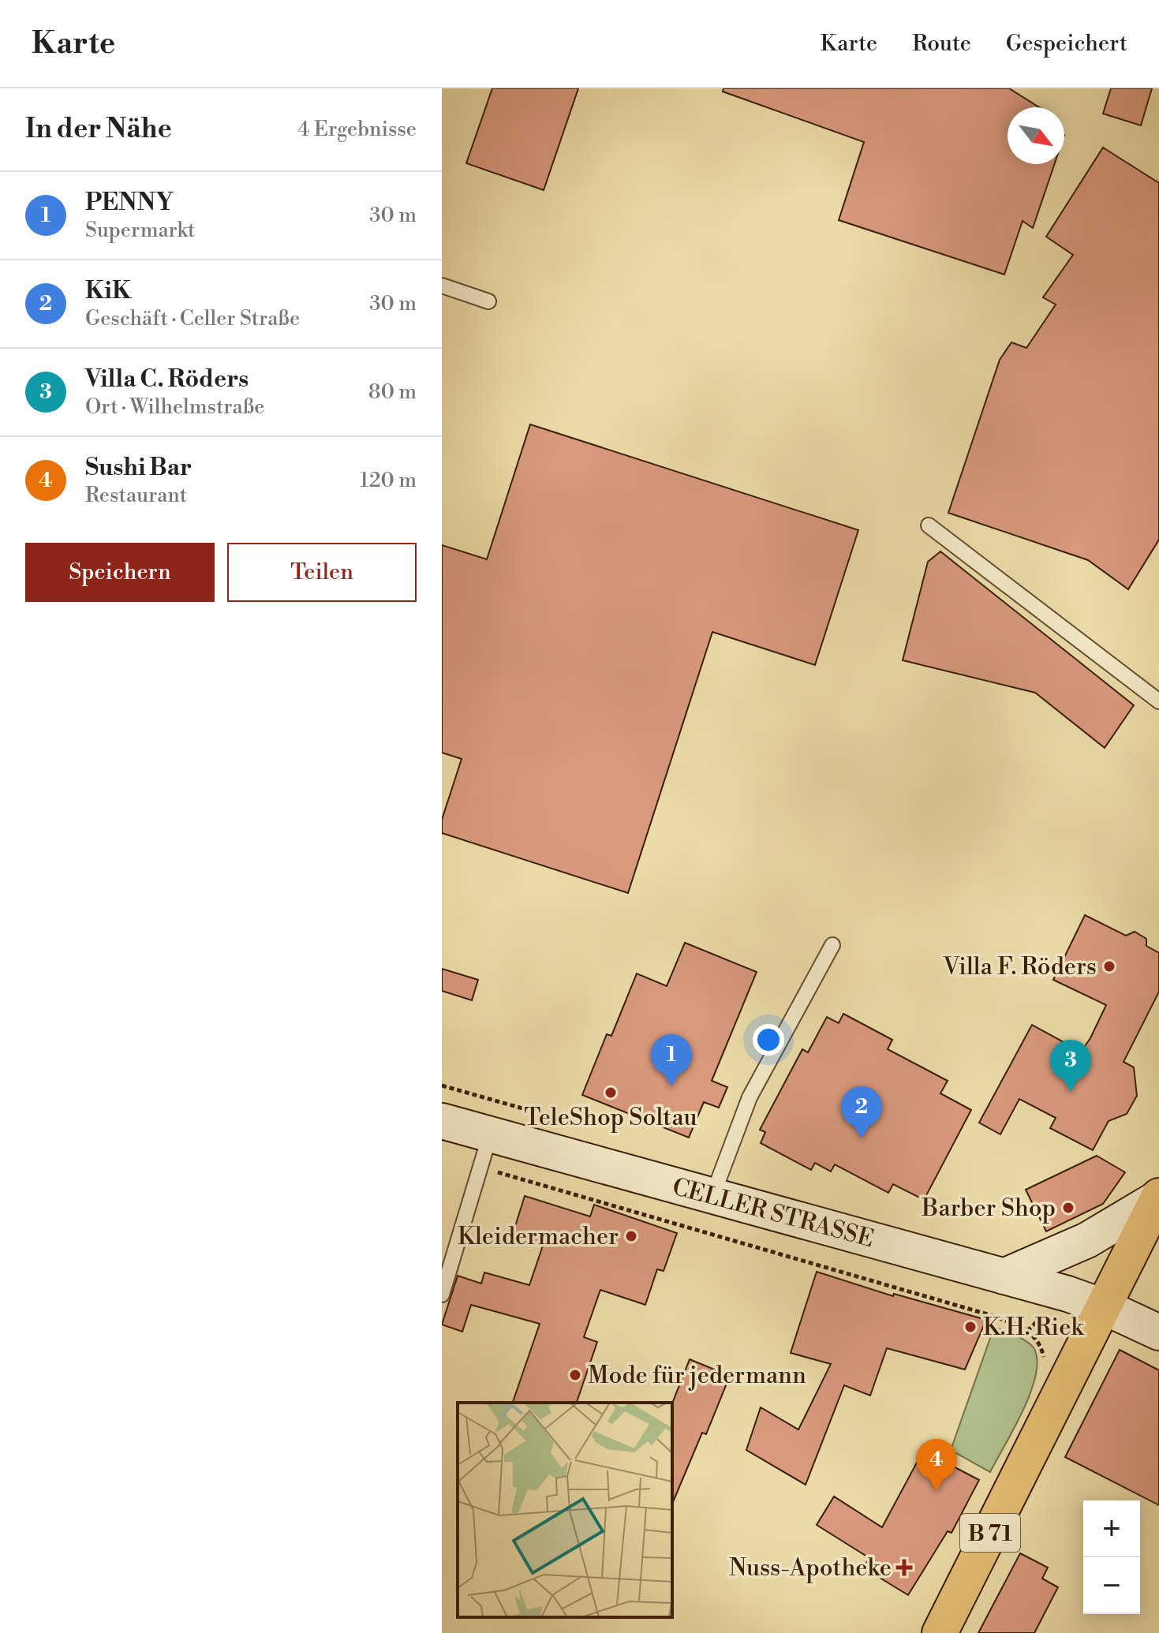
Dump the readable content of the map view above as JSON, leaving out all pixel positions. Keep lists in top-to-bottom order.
{
  "streets": {
    "main road": ["CELLER STRASSE", "B 71"]
  },
  "crossings": [
    ["CELLER STRASSE", "B 71"]
  ],
  "places": {
    "other": [
      "Villa F. Röders",
      "TeleShop Soltau",
      "Barber Shop",
      "Kleidermacher",
      "K.H. Riek",
      "Mode für jedermann"
    ],
    "health": ["Nuss-Apotheke"]
  },
  "north": "bottom right",
  "page": {
    "header": "Karte",
    "nav": ["Karte", "Route", "Gespeichert"],
    "heading": ["In der Nähe", "4 Ergebnisse"],
    "list": [
      {
        "mark": "1",
        "name": "PENNY",
        "note": "Supermarkt",
        "value": "30 m"
      },
      {
        "mark": "2",
        "name": "KiK",
        "note": "Geschäft · Celler Straße",
        "value": "30 m"
      },
      {
        "mark": "3",
        "name": "Villa C. Röders",
        "note": "Ort · Wilhelmstraße",
        "value": "80 m"
      },
      {
        "mark": "4",
        "name": "Sushi Bar",
        "note": "Restaurant",
        "value": "120 m"
      }
    ],
    "buttons": ["Speichern", "Teilen"],
    "pins": [
      "1",
      "3",
      "2",
      "4"
    ],
    "map_buttons": ["+", "−"]
  }
}
